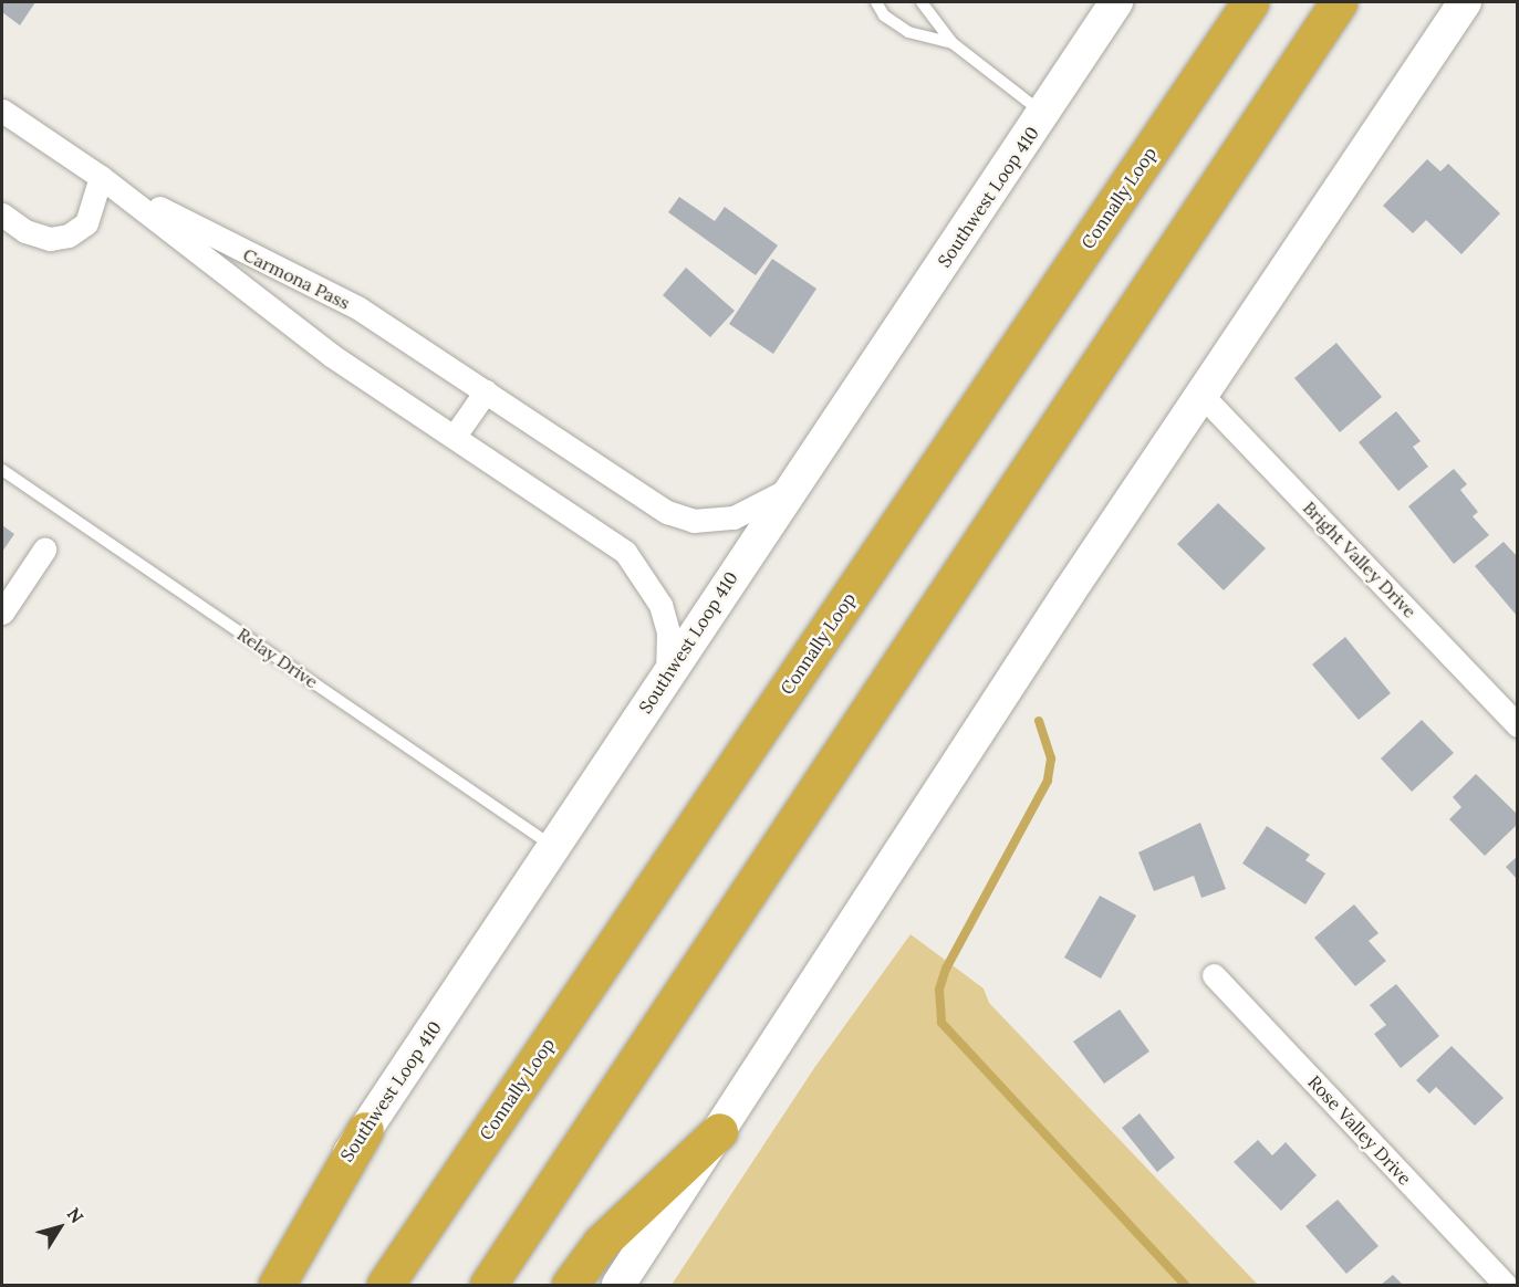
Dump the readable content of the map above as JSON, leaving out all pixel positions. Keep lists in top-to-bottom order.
{
  "streets": {
    "highway": ["Connally Loop"],
    "main road": ["Southwest Loop 410"],
    "street": ["Carmona Pass", "Bright Valley Drive", "Rose Valley Drive"],
    "lane": ["Relay Drive"]
  },
  "crossings": [
    ["Southwest Loop 410", "Carmona Pass"],
    ["Southwest Loop 410", "Relay Drive"]
  ],
  "north": "top right"
}
